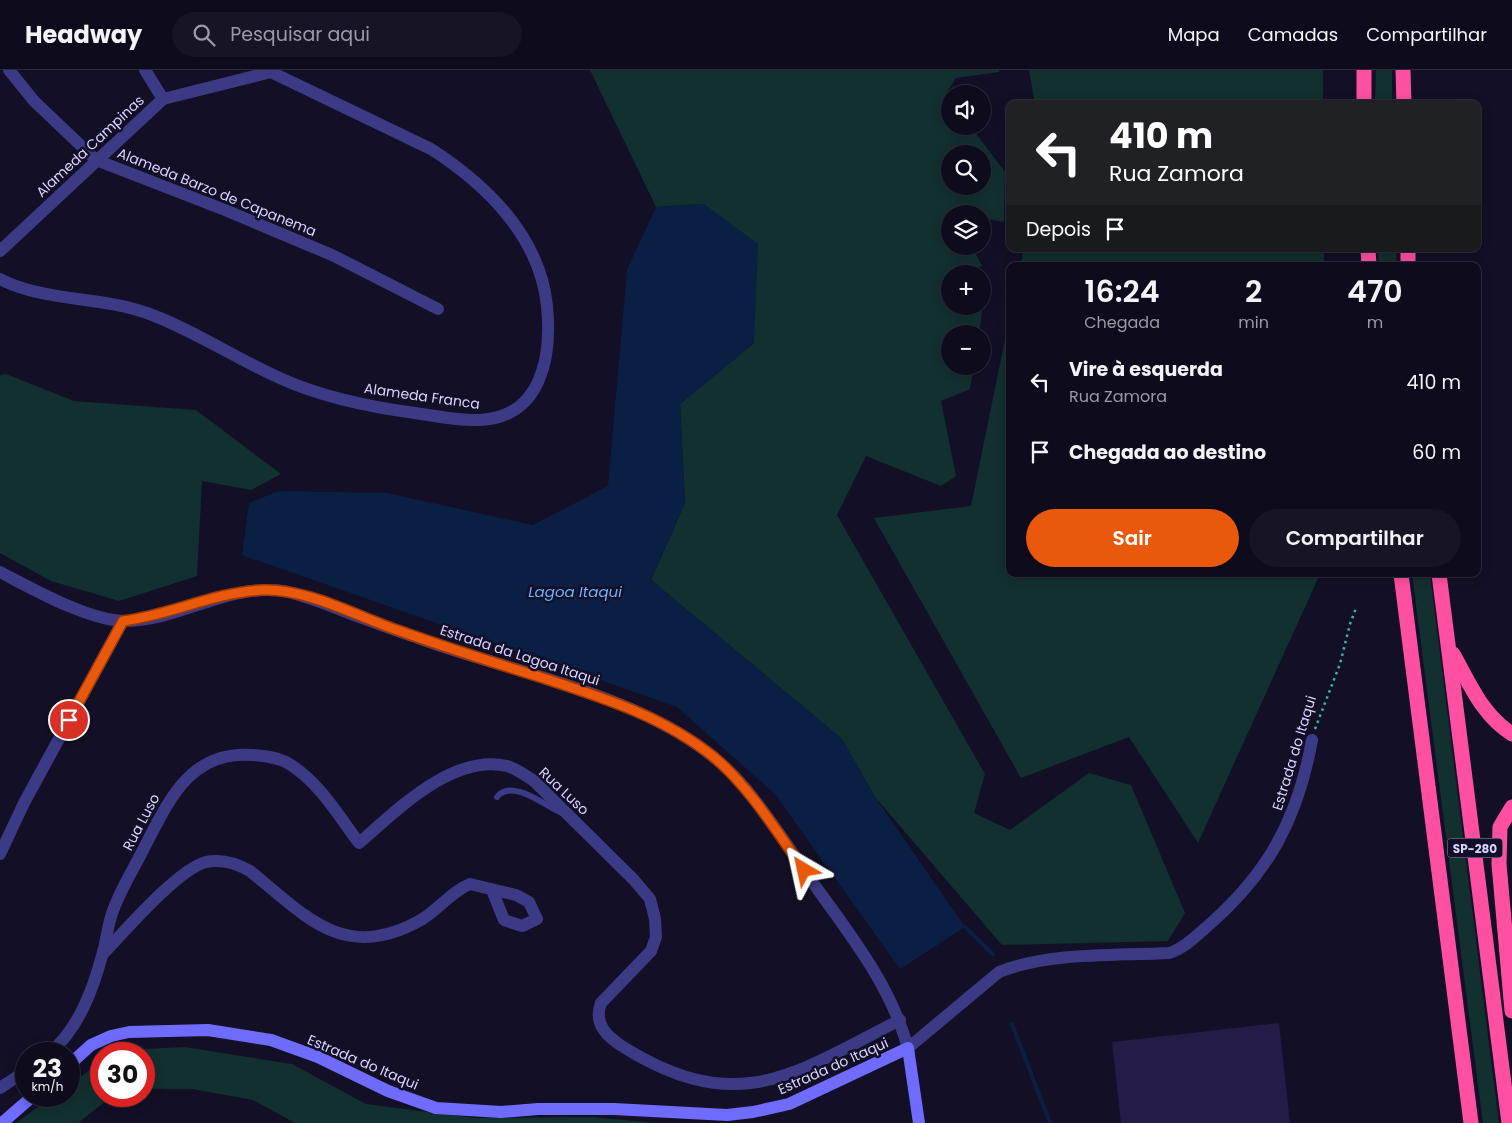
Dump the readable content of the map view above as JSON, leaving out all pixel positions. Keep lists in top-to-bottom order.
{
  "streets": {
    "highway": ["SP-280"],
    "street": [
      "Alameda Campinas",
      "Alameda Barzo de Capanema",
      "Alameda Franca",
      "Estrada da Lagoa Itaqui",
      "Estrada do Itaqui",
      "Rua Luso"
    ]
  },
  "crossings": [
    ["Alameda Campinas", "Alameda Barzo de Capanema"],
    ["Alameda Campinas", "Alameda Franca"],
    ["Estrada da Lagoa Itaqui", "Estrada do Itaqui"],
    ["Estrada da Lagoa Itaqui", "Rua Luso"]
  ],
  "water": ["Lagoa Itaqui"],
  "page": {
    "header": "Headway",
    "search": "Pesquisar aqui",
    "nav": ["Mapa", "Camadas", "Compartilhar"],
    "map_buttons": ["+", "−"],
    "turn": ["410 m", "Rua Zamora"],
    "then": "Depois",
    "eta": [
      "16:24",
      "Chegada",
      "2",
      "min",
      "470",
      "m"
    ],
    "list": [
      {
        "name": "Vire à esquerda",
        "note": "Rua Zamora",
        "value": "410 m"
      },
      {
        "name": "Chegada ao destino",
        "value": "60 m"
      }
    ],
    "buttons": ["Sair", "Compartilhar"],
    "speed": "23 km/h",
    "limit": "30"
  }
}
